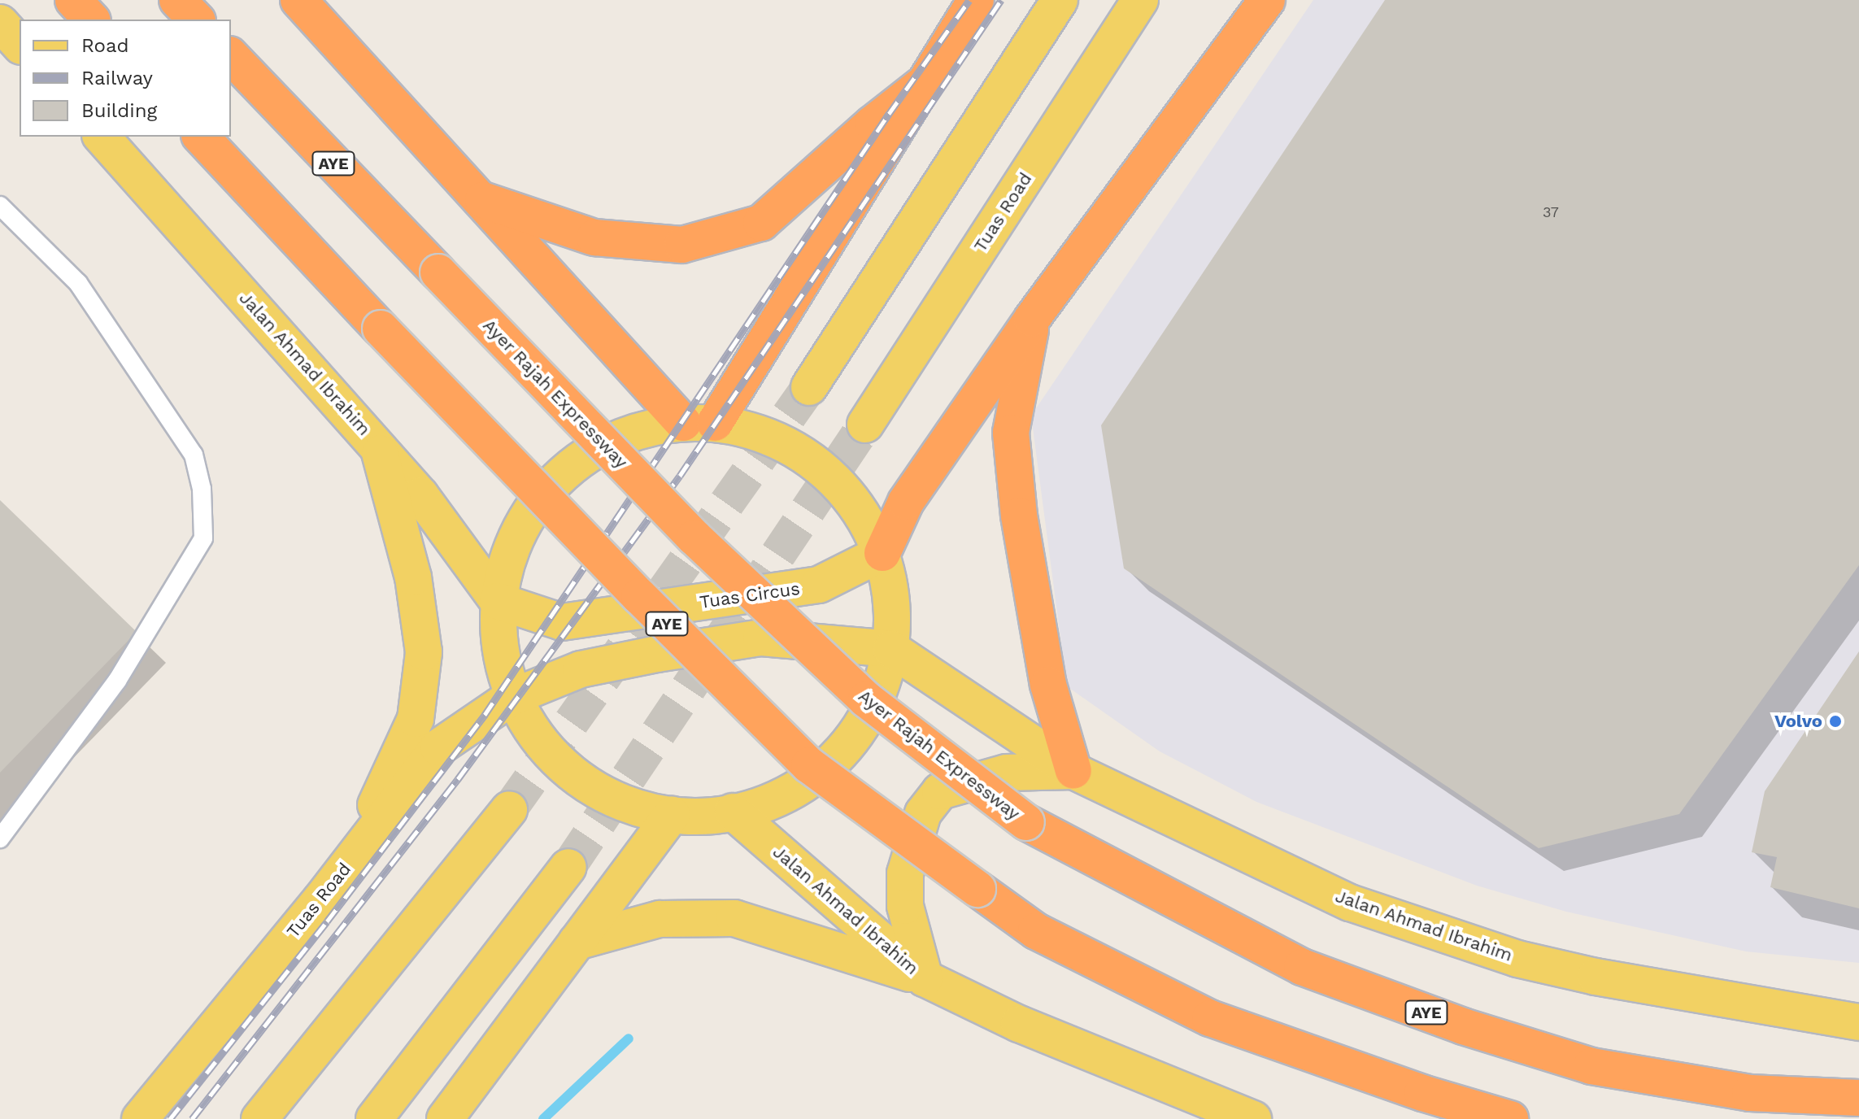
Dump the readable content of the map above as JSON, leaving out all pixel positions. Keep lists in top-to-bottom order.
{
  "streets": {
    "highway": ["AYE", "Ayer Rajah Expressway"],
    "main road": ["Tuas Road", "Jalan Ahmad Ibrahim", "Tuas Circus"]
  },
  "crossings": [
    ["Jalan Ahmad Ibrahim", "Tuas Circus"]
  ],
  "places": ["Volvo"],
  "house_numbers": ["37"],
  "legend": ["Road", "Railway", "Building"]
}
